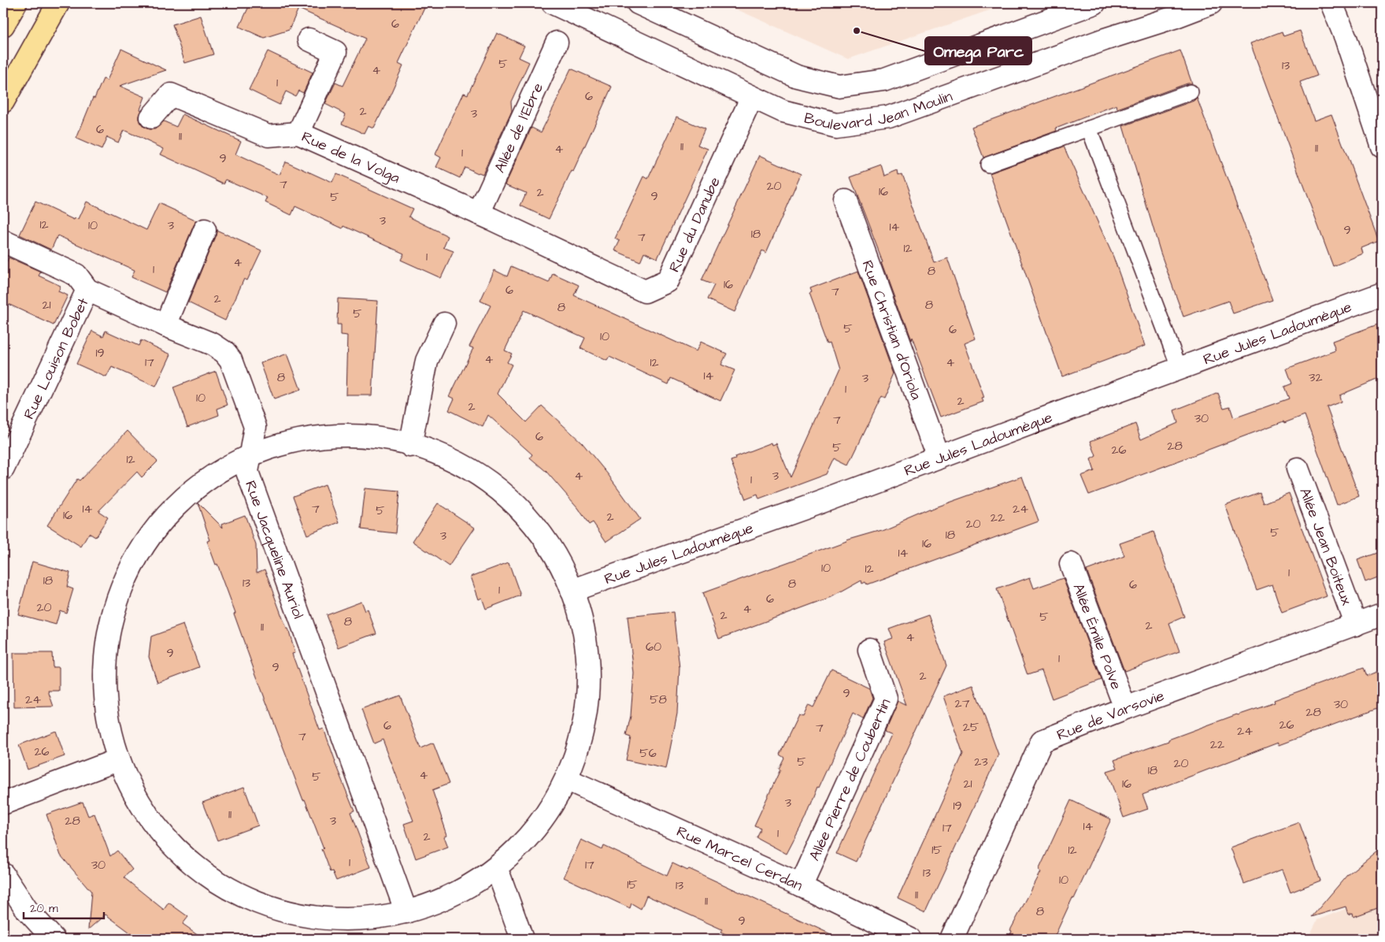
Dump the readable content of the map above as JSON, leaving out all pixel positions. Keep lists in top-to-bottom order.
{
  "streets": {
    "street": [
      "Boulevard Jean Moulin",
      "Allée de l'Ebre",
      "Rue de la Volga",
      "Rue du Danube",
      "Rue Christian d'Oriola",
      "Rue Jules Ladoumègue",
      "Rue Louison Bobet",
      "Allée Jean Boiteux",
      "Rue Jacqueline Auriol",
      "Allée Émile Polve",
      "Rue de Varsovie",
      "Allée Pierre de Coubertin",
      "Rue Marcel Cerdan"
    ]
  },
  "crossings": [
    ["Boulevard Jean Moulin", "Rue du Danube"],
    ["Allée de l'Ebre", "Rue de la Volga"],
    ["Allée de l'Ebre", "Rue du Danube"],
    ["Rue de la Volga", "Rue du Danube"],
    ["Rue Christian d'Oriola", "Rue Jules Ladoumègue"],
    ["Rue Louison Bobet", "Rue Jacqueline Auriol"],
    ["Allée Jean Boiteux", "Rue de Varsovie"],
    ["Allée Émile Polve", "Rue de Varsovie"],
    ["Allée Pierre de Coubertin", "Rue Marcel Cerdan"]
  ],
  "places": ["Omega Parc"],
  "house_numbers": [
    "6",
    "5",
    "13",
    "4",
    "1",
    "6",
    "2",
    "3",
    "6",
    "11",
    "11",
    "11",
    "4",
    "1",
    "9",
    "7",
    "20",
    "16",
    "2",
    "9",
    "5",
    "3",
    "12",
    "10",
    "3",
    "14",
    "9",
    "18",
    "7",
    "12",
    "1",
    "4",
    "1",
    "8",
    "16",
    "6",
    "7",
    "2",
    "21",
    "8",
    "8",
    "5",
    "5",
    "6",
    "10",
    "19",
    "4",
    "17",
    "12",
    "4",
    "14",
    "8",
    "32",
    "3",
    "1",
    "10",
    "2",
    "2",
    "30",
    "7",
    "6",
    "28",
    "5",
    "26",
    "12",
    "4",
    "3",
    "1",
    "14",
    "7",
    "24",
    "5",
    "16",
    "2",
    "22",
    "20",
    "5",
    "18",
    "3",
    "16",
    "14",
    "10",
    "12",
    "1",
    "18",
    "13",
    "8",
    "6",
    "1",
    "6",
    "20",
    "4",
    "2",
    "5",
    "8",
    "2",
    "11",
    "4",
    "60",
    "9",
    "1",
    "9",
    "2",
    "9",
    "24",
    "58",
    "27",
    "30",
    "28",
    "26",
    "6",
    "25",
    "7",
    "24",
    "7",
    "22",
    "26",
    "56",
    "5",
    "23",
    "20",
    "18",
    "4",
    "5",
    "21",
    "16",
    "3",
    "19",
    "11",
    "28",
    "3",
    "14",
    "17",
    "1",
    "2",
    "15",
    "12",
    "1",
    "30",
    "17",
    "13",
    "10",
    "15",
    "13",
    "11",
    "11",
    "8",
    "9"
  ],
  "scale_bar": "20 m"
}
